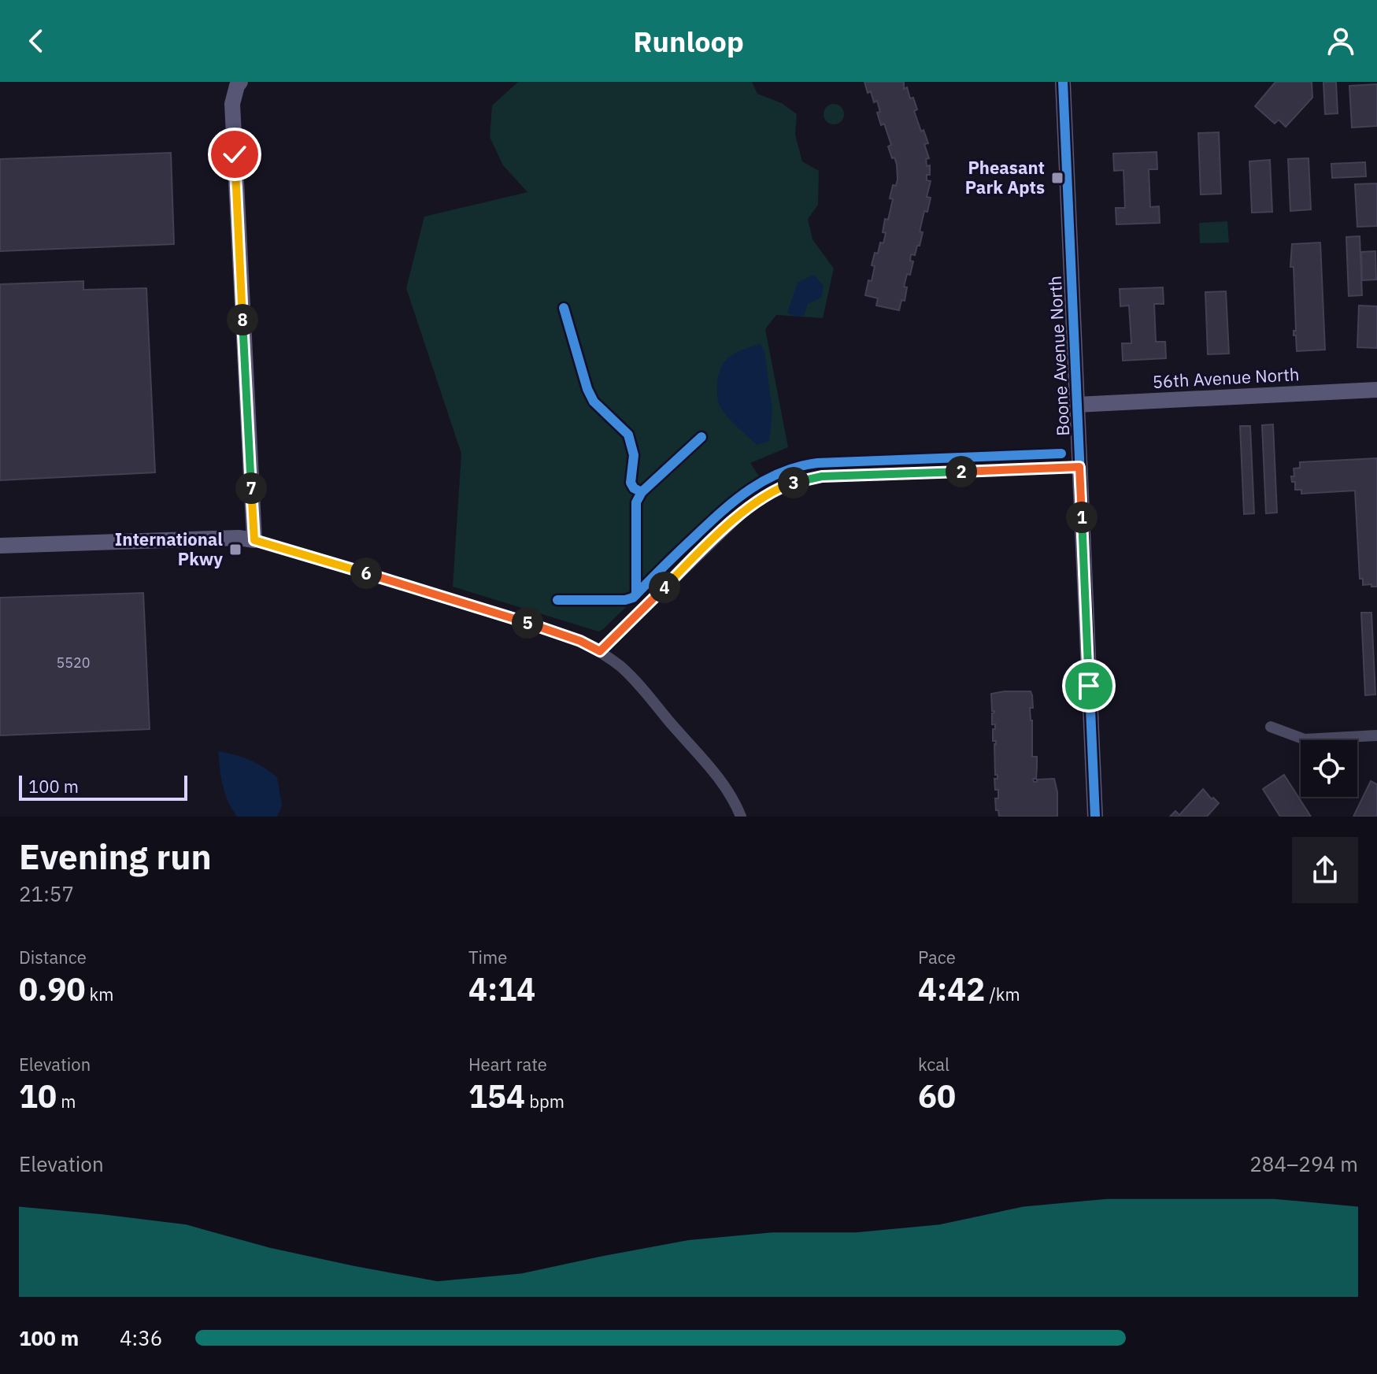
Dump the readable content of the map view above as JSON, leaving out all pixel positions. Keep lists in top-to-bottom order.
{
  "streets": {
    "street": ["Boone Avenue North", "56th Avenue North"]
  },
  "crossings": [
    ["Boone Avenue North", "56th Avenue North"]
  ],
  "places": {
    "transit": ["Pheasant Park Apts", "International Pkwy"]
  },
  "house_numbers": ["5520"],
  "scale_bar": "100 m",
  "page": {
    "header": "Runloop",
    "pins": [
      "8",
      "2",
      "3",
      "7",
      "1",
      "6",
      "4",
      "5"
    ],
    "scale": "100 m",
    "heading": ["Evening run", "21:57"],
    "stats": [
      ["Distance", "0.90 km"],
      ["Time", "4:14"],
      ["Pace", "4:42 /km"],
      ["Elevation", "10 m"],
      ["Heart rate", "154 bpm"],
      ["kcal", "60"]
    ],
    "chart": ["Elevation", "284–294 m"],
    "list": [
      {
        "name": "100 m",
        "note": "4:36"
      }
    ]
  }
}
